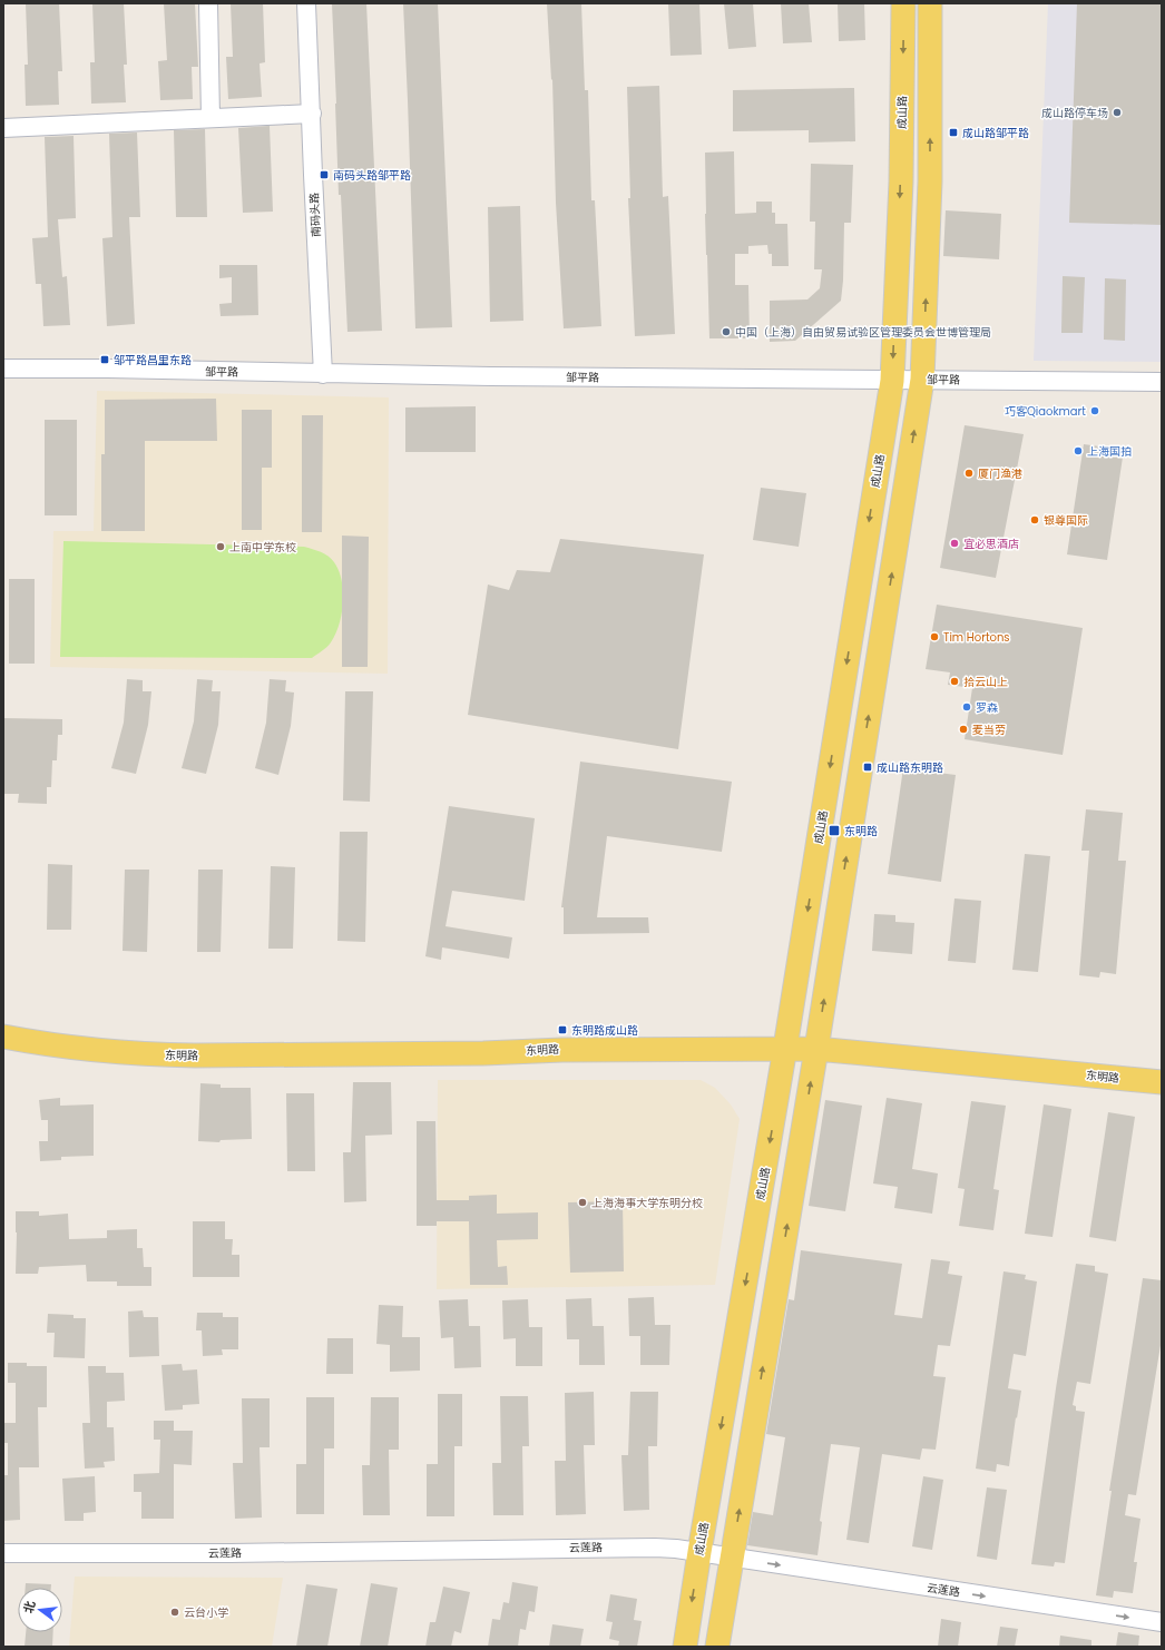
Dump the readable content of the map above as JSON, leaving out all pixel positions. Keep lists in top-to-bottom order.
{
  "streets": {
    "main road": ["成山路", "东明路"],
    "street": ["南码头路", "邹平路", "云莲路"]
  },
  "crossings": [
    ["成山路", "邹平路"],
    ["成山路", "东明路"],
    ["成山路", "云莲路"],
    ["南码头路", "邹平路"]
  ],
  "one_way": ["云莲路"],
  "places": {
    "other": [
      "成山路停车场",
      "中国（上海）自由贸易试验区管理委员会世博管理局",
      "巧客Qiaokmart",
      "上海国拍",
      "厦门渔港",
      "银尊国际",
      "宜必思酒店",
      "上南中学东校",
      "Tim Hortons",
      "拾云山上",
      "罗森",
      "麦当劳",
      "上海海事大学东明分校",
      "云台小学"
    ],
    "transit": [
      "成山路邹平路",
      "南码头路邹平路",
      "邹平路昌里东路",
      "成山路东明路",
      "东明路",
      "东明路成山路"
    ]
  },
  "north": "left"
}
